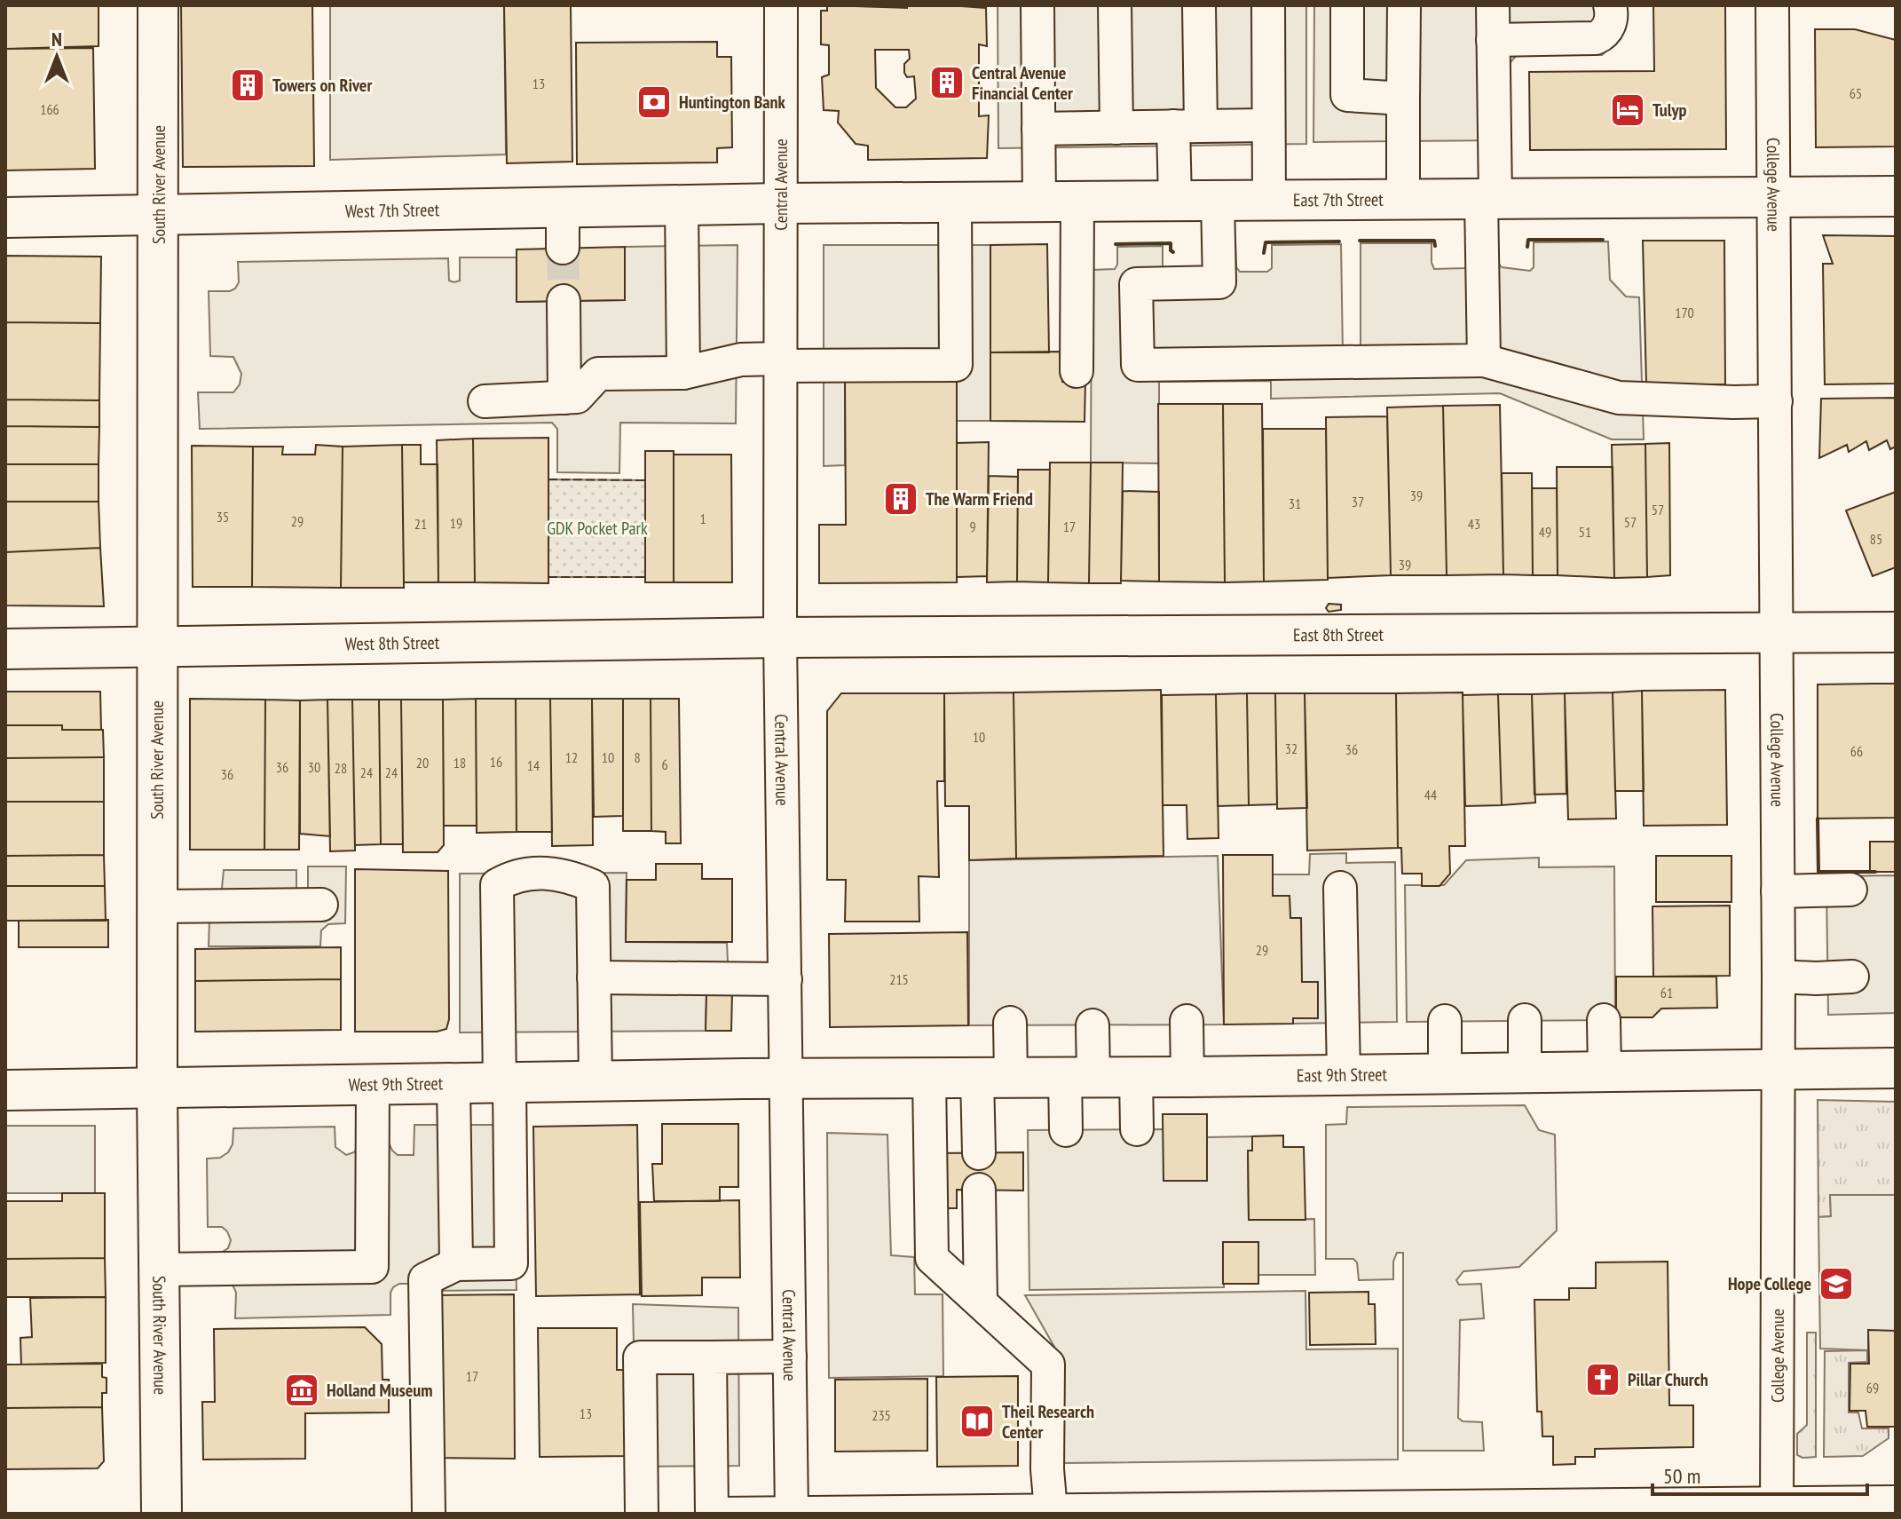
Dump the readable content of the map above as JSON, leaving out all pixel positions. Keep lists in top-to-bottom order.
{
  "streets": {
    "main road": [
      "South River Avenue",
      "East 7th Street",
      "West 7th Street",
      "East 8th Street",
      "West 8th Street",
      "East 9th Street",
      "West 9th Street"
    ],
    "street": ["Central Avenue", "College Avenue"]
  },
  "crossings": [
    ["South River Avenue", "West 7th Street"],
    ["South River Avenue", "West 8th Street"],
    ["South River Avenue", "West 9th Street"],
    ["Central Avenue", "East 7th Street"],
    ["Central Avenue", "West 7th Street"],
    ["Central Avenue", "East 8th Street"],
    ["Central Avenue", "West 8th Street"],
    ["Central Avenue", "East 9th Street"],
    ["Central Avenue", "West 9th Street"],
    ["College Avenue", "East 7th Street"],
    ["College Avenue", "East 8th Street"],
    ["College Avenue", "East 9th Street"],
    ["East 7th Street", "West 7th Street"],
    ["East 8th Street", "West 8th Street"],
    ["East 9th Street", "West 9th Street"]
  ],
  "parks": ["GDK Pocket Park"],
  "places": {
    "building": ["Central Avenue Financial Center", "Towers on River", "The Warm Friend"],
    "bank": ["Huntington Bank"],
    "hotel": ["Tulyp"],
    "school or university": ["Hope College"],
    "church": ["Pillar Church"],
    "museum": ["Holland Museum"],
    "library": ["Theil Research Center"]
  },
  "house_numbers": [
    "13",
    "65",
    "166",
    "170",
    "39",
    "37",
    "31",
    "57",
    "35",
    "1",
    "29",
    "57",
    "19",
    "21",
    "43",
    "9",
    "17",
    "49",
    "51",
    "85",
    "39",
    "10",
    "32",
    "36",
    "66",
    "12",
    "10",
    "8",
    "16",
    "20",
    "18",
    "6",
    "14",
    "36",
    "30",
    "28",
    "24",
    "24",
    "36",
    "44",
    "29",
    "215",
    "61",
    "17",
    "69",
    "13",
    "235"
  ],
  "scale_bar": "50 m",
  "north": "top"
}
